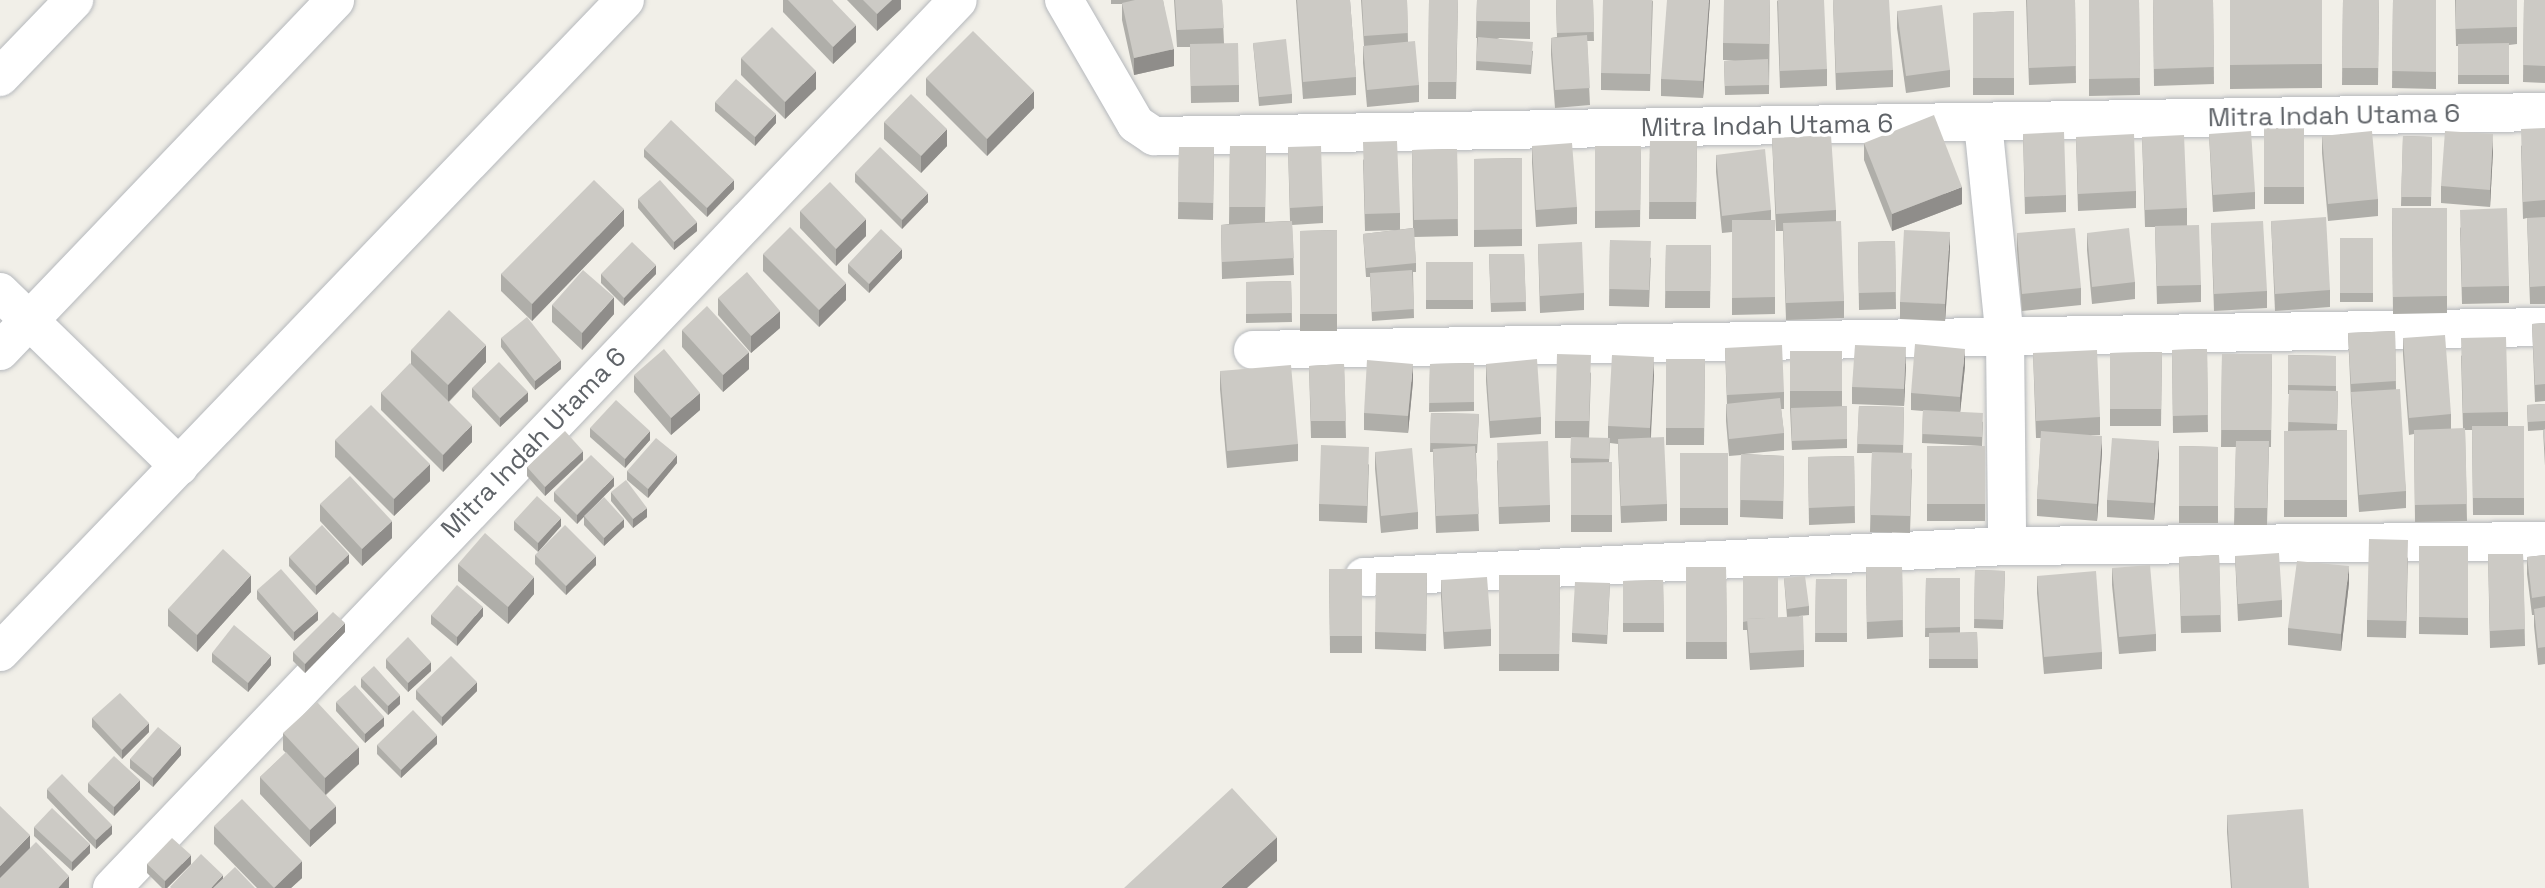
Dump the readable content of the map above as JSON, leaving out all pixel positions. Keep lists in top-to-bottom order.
{
  "streets": {
    "street": ["Mitra Indah Utama 6"]
  }
}
